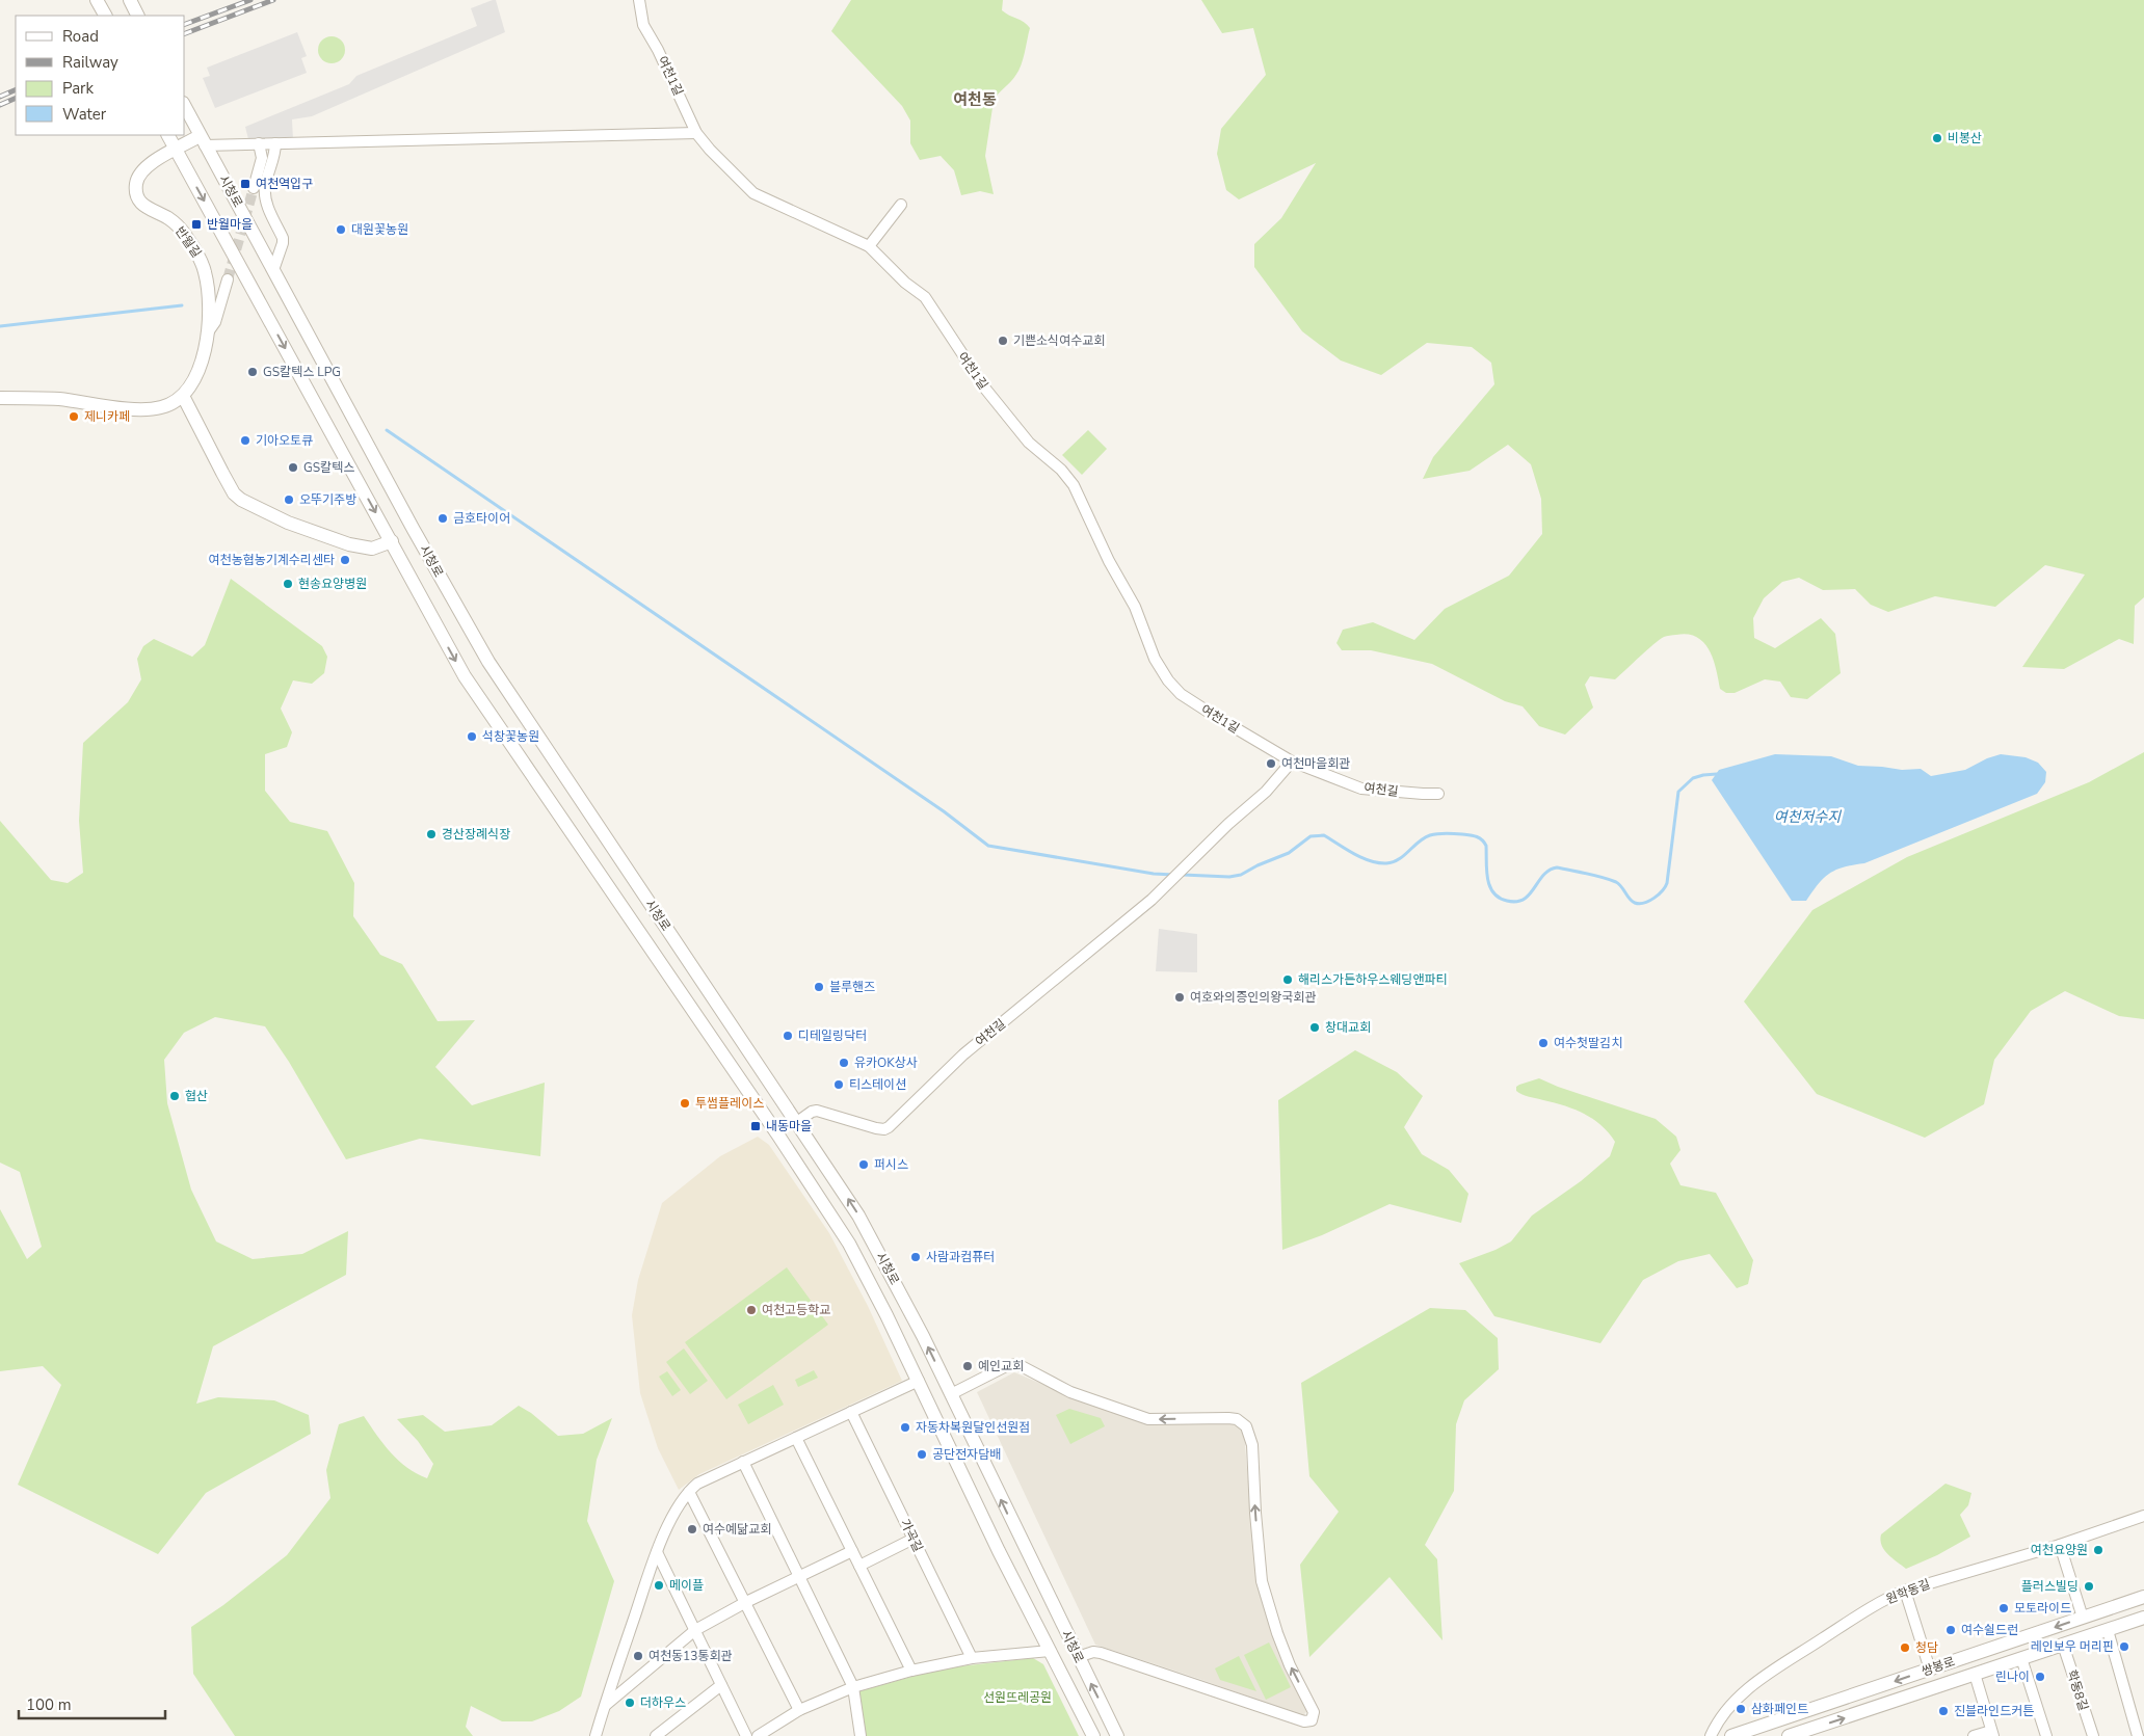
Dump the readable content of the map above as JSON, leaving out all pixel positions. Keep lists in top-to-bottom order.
{
  "streets": {
    "street": [
      "여천1길",
      "시청로",
      "반월길",
      "여천길",
      "가곡길",
      "원학동길",
      "쌍봉로",
      "학동8길"
    ]
  },
  "crossings": [
    ["여천1길", "여천길"],
    ["시청로", "반월길"],
    ["시청로", "여천길"],
    ["쌍봉로", "학동8길"]
  ],
  "districts": ["여천동"],
  "water": ["여천저수지"],
  "parks": ["선원뜨레공원"],
  "places": {
    "other": [
      "비봉산",
      "대원꽃농원",
      "기쁜소식여수교회",
      "GS칼텍스 LPG",
      "제니카페",
      "기아오토큐",
      "GS칼텍스",
      "오뚜기주방",
      "금호타이어",
      "여천농협농기계수리센타",
      "현송요양병원",
      "석창꽃농원",
      "여천마을회관",
      "경산장례식장",
      "해리스가든하우스웨딩앤파티",
      "블루핸즈",
      "여호와의증인의왕국회관",
      "창대교회",
      "디테일링닥터",
      "여수첫딸김치",
      "유카OK상사",
      "티스테이션",
      "협산",
      "투썸플레이스",
      "퍼시스",
      "사람과컴퓨터",
      "여천고등학교",
      "예인교회",
      "자동차복원달인선원점",
      "공단전자담배",
      "여수예닮교회",
      "여천요양원",
      "메이플",
      "플러스빌딩",
      "모토라이드",
      "여수쉴드런",
      "레인보우 머리핀",
      "청담",
      "여천동13통회관",
      "린나이",
      "더하우스",
      "삼화페인트",
      "진블라인드커튼"
    ],
    "transit": ["여천역입구", "반월마을", "내동마을"]
  },
  "legend": [
    "Road",
    "Railway",
    "Park",
    "Water"
  ],
  "scale_bar": "100 m"
}
